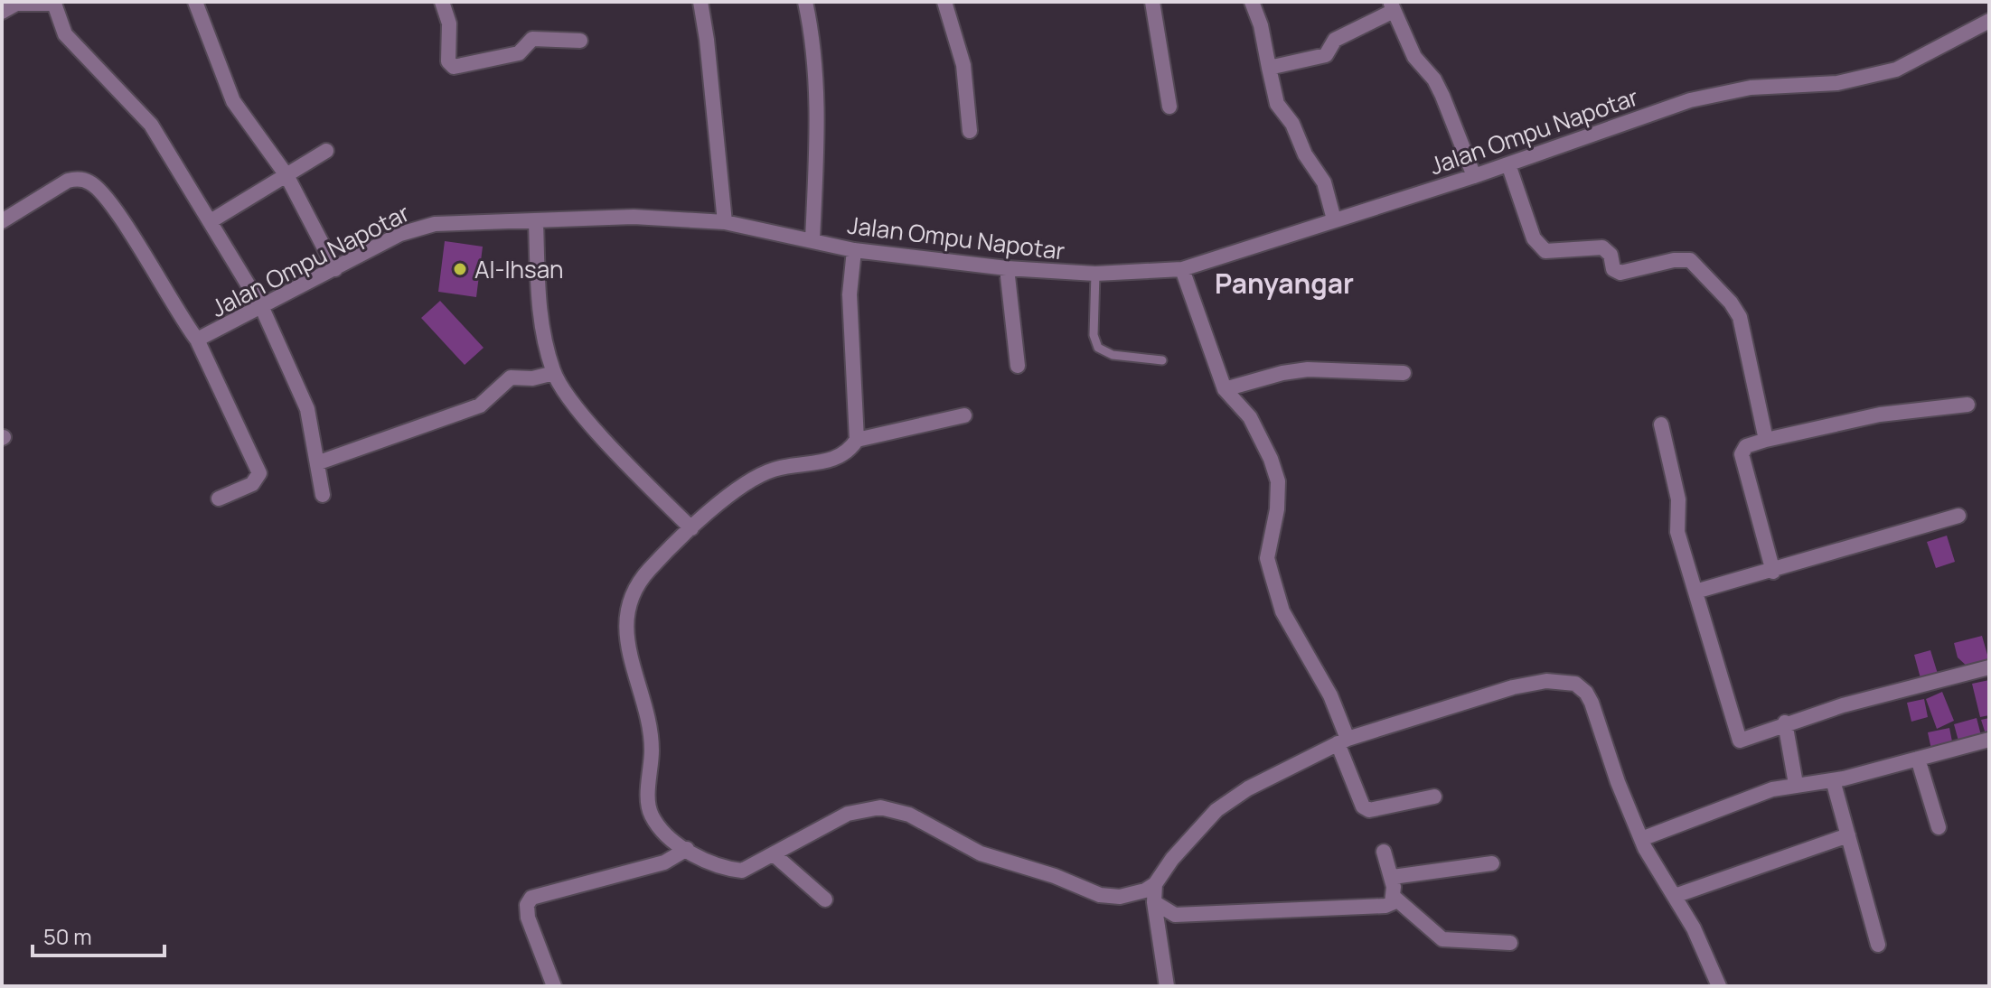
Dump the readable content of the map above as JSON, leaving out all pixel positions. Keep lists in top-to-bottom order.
{
  "streets": {
    "street": ["Jalan Ompu Napotar"]
  },
  "districts": ["Panyangar"],
  "places": ["Al-Ihsan"],
  "scale_bar": "50 m"
}
